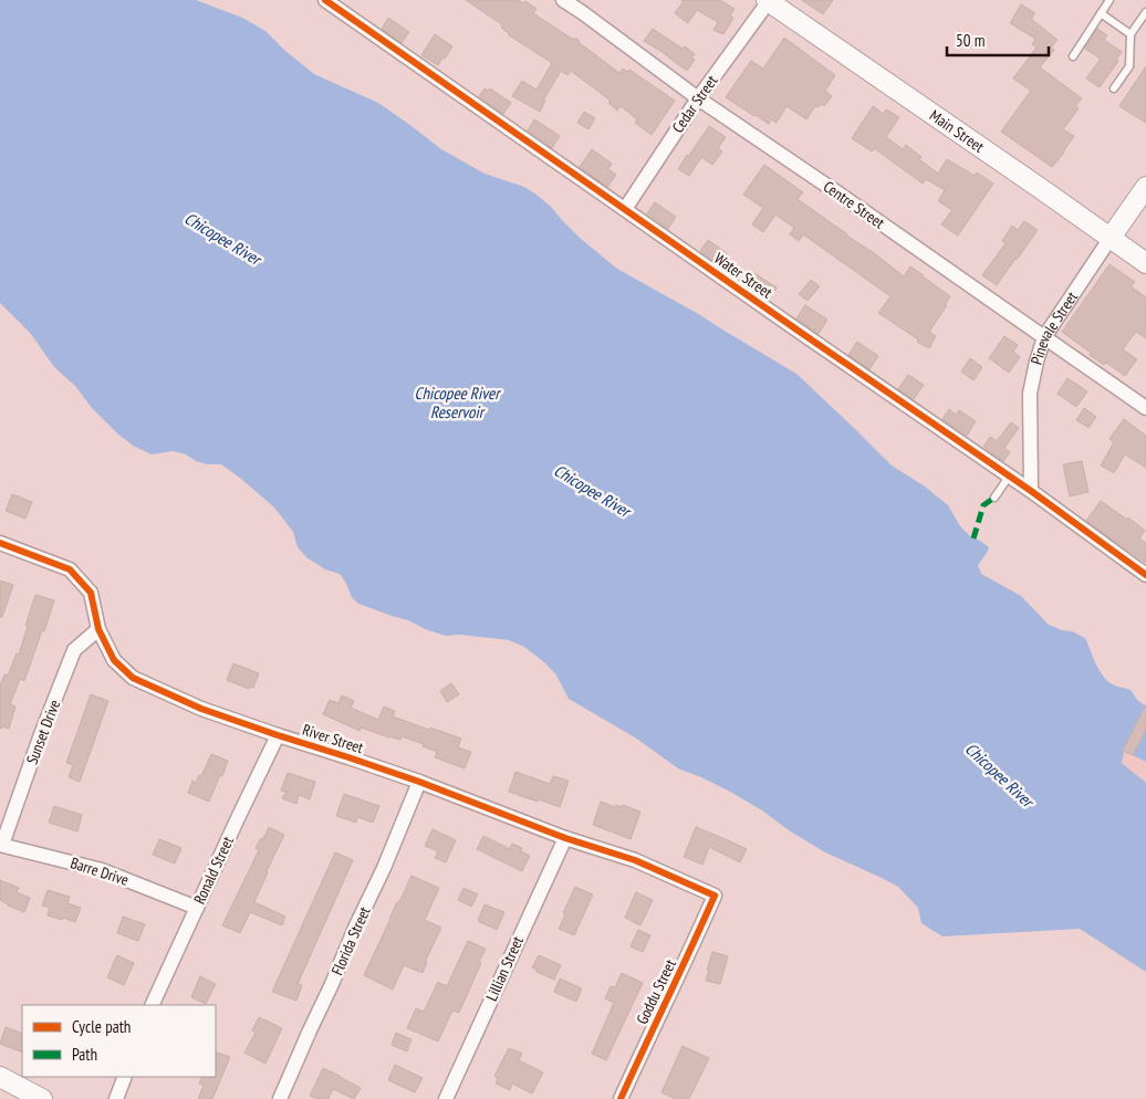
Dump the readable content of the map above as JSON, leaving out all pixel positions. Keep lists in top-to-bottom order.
{
  "streets": {
    "main road": ["Main Street", "Pinevale Street"],
    "street": [
      "Cedar Street",
      "Centre Street",
      "Water Street",
      "Sunset Drive",
      "River Street",
      "Ronald Street",
      "Barre Drive",
      "Florida Street",
      "Lillian Street",
      "Goddu Street"
    ]
  },
  "crossings": [
    ["Cedar Street", "Main Street"],
    ["Cedar Street", "Centre Street"],
    ["Cedar Street", "Water Street"],
    ["Main Street", "Pinevale Street"],
    ["Centre Street", "Pinevale Street"],
    ["Water Street", "Pinevale Street"],
    ["Sunset Drive", "River Street"],
    ["Sunset Drive", "Barre Drive"],
    ["River Street", "Ronald Street"],
    ["River Street", "Florida Street"],
    ["River Street", "Lillian Street"],
    ["River Street", "Goddu Street"],
    ["Ronald Street", "Barre Drive"]
  ],
  "water": ["Chicopee River", "Chicopee River Reservoir"],
  "legend": ["Cycle path", "Path"],
  "scale_bar": "50 m"
}
